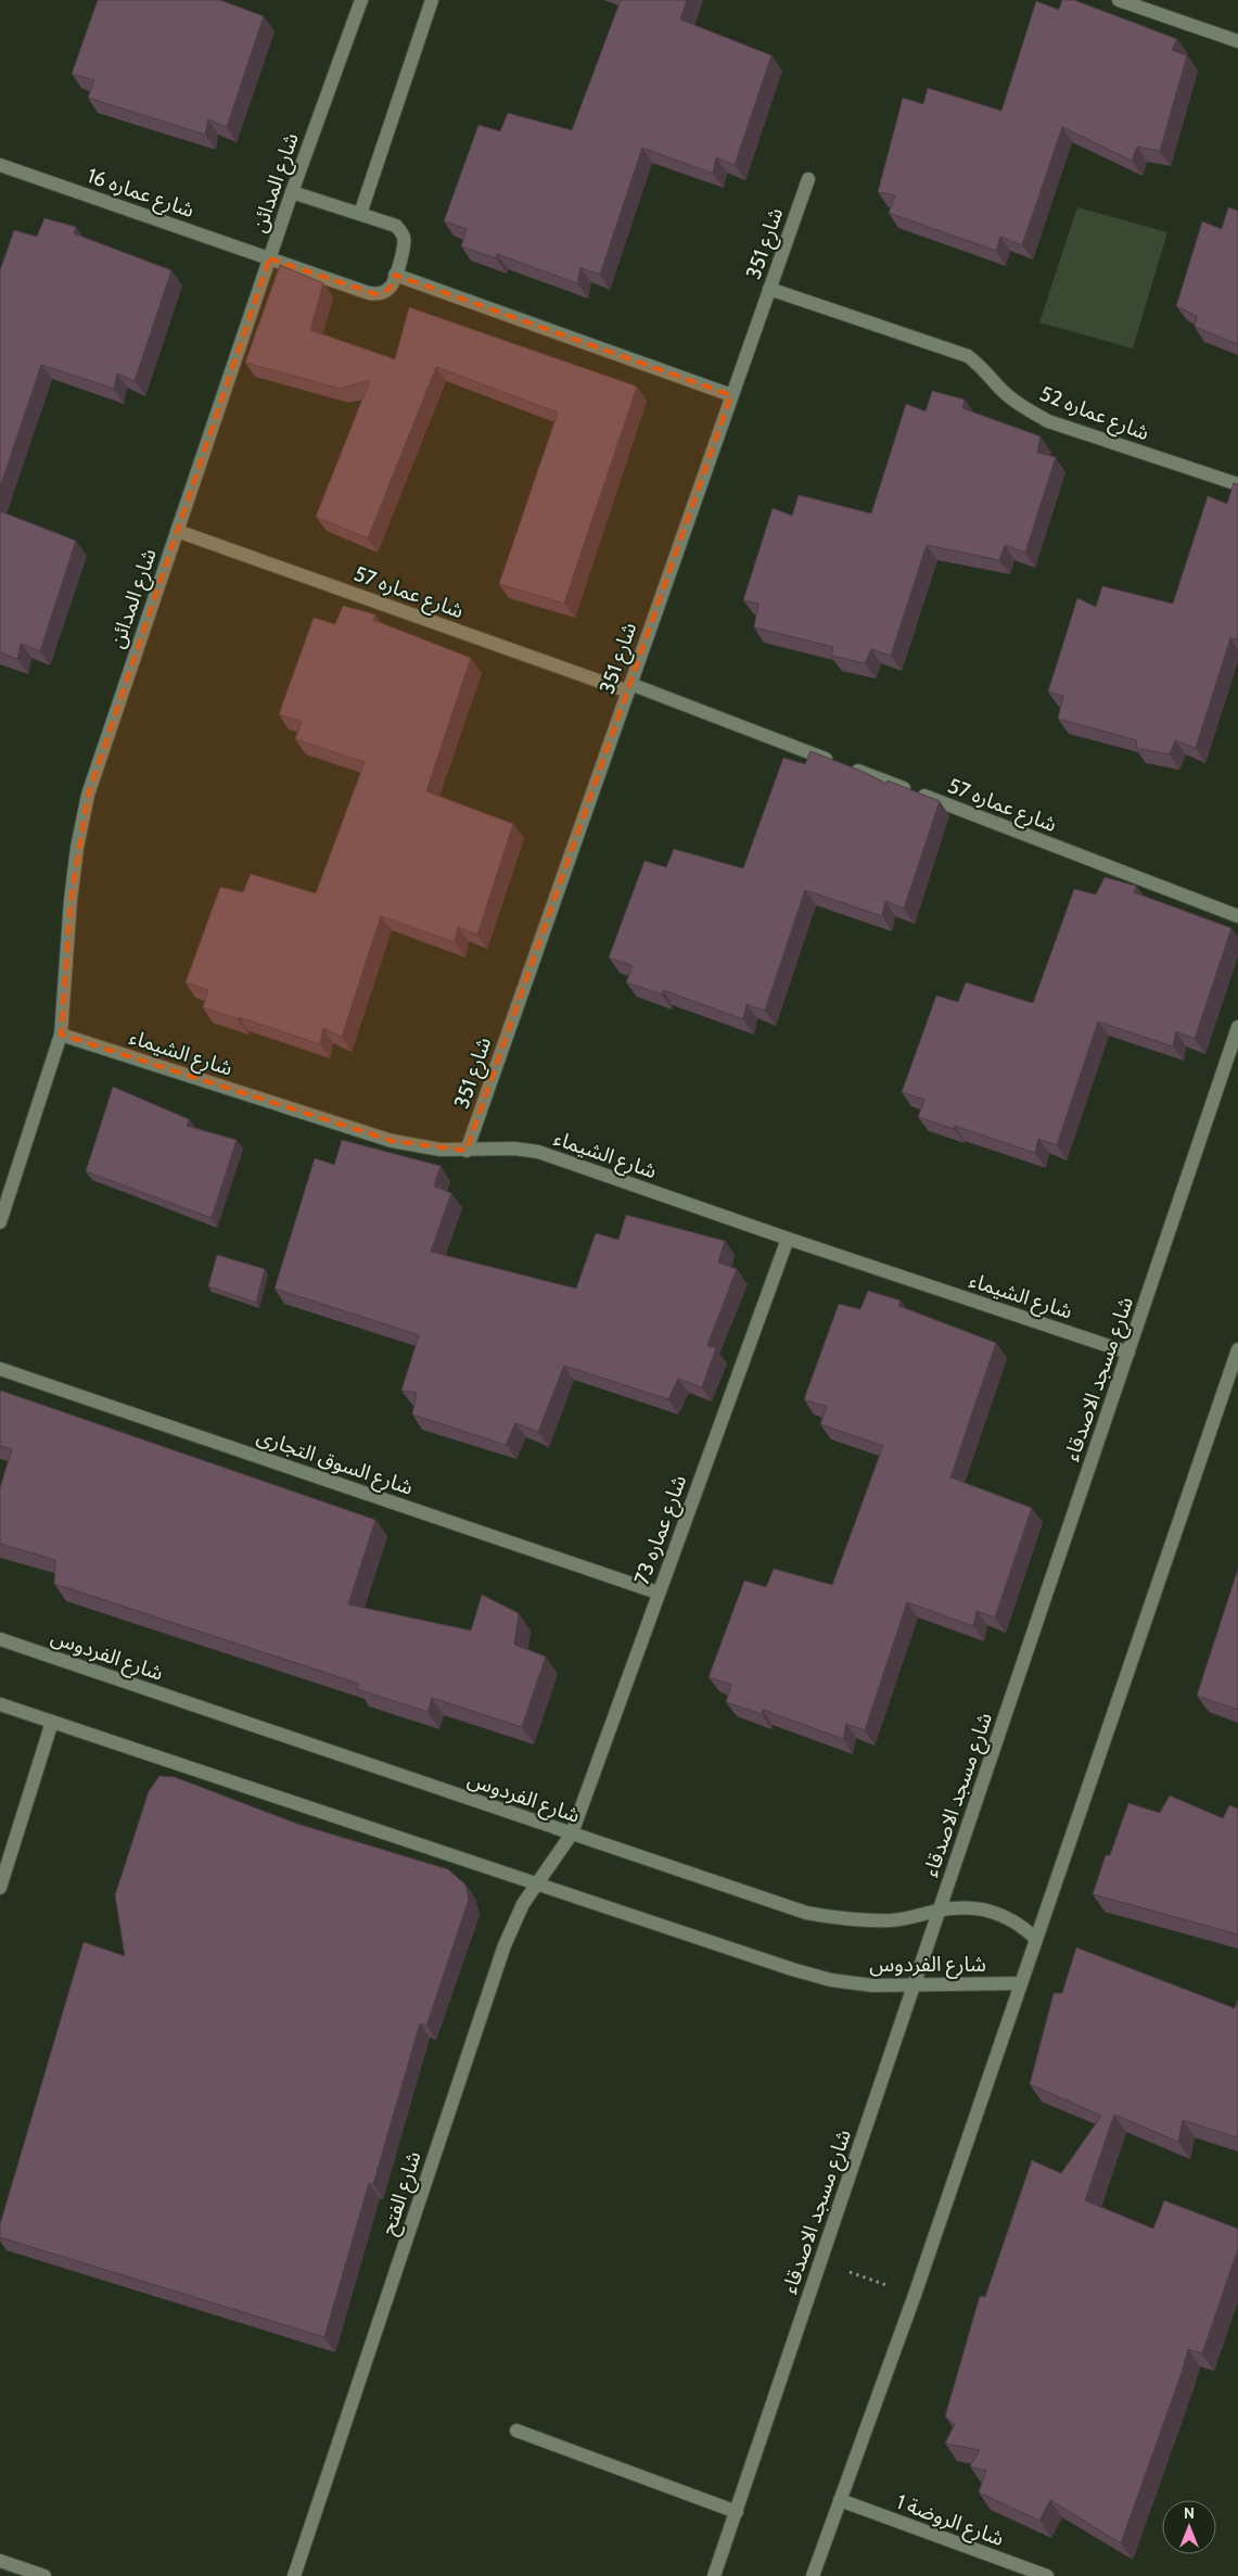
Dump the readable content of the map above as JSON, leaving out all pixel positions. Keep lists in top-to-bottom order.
{
  "streets": {
    "street": [
      "شارع المدائن",
      "شارع عماره 16",
      "شارع 351",
      "شارع عماره 52",
      "شارع عماره 57",
      "شارع الشيماء",
      "شارع مسجد الاصدقاء",
      "شارع السوق التجارى",
      "شارع عماره 73",
      "شارع الفردوس",
      "شارع الفتح",
      "شارع الروضة 1"
    ]
  },
  "crossings": [
    ["شارع المدائن", "شارع عماره 16"],
    ["شارع المدائن", "شارع عماره 57"],
    ["شارع المدائن", "شارع الشيماء"],
    ["شارع 351", "شارع عماره 52"],
    ["شارع 351", "شارع عماره 57"],
    ["شارع 351", "شارع الشيماء"],
    ["شارع الشيماء", "شارع مسجد الاصدقاء"],
    ["شارع الشيماء", "شارع عماره 73"],
    ["شارع مسجد الاصدقاء", "شارع الفردوس"],
    ["شارع السوق التجارى", "شارع عماره 73"],
    ["شارع عماره 73", "شارع الفردوس"],
    ["شارع عماره 73", "شارع الفتح"],
    ["شارع الفردوس", "شارع الفتح"]
  ],
  "north": "top"
}
